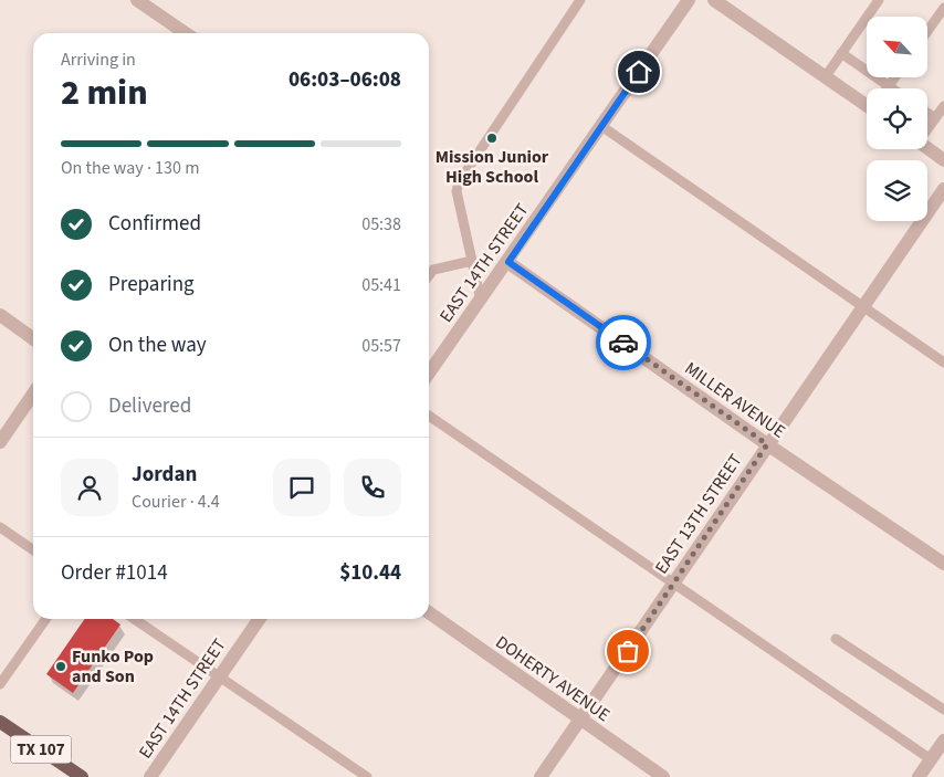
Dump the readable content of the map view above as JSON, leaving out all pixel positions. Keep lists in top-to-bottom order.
{
  "streets": {
    "main road": ["TX 107"],
    "street": [
      "EAST 14TH STREET",
      "MILLER AVENUE",
      "EAST 13TH STREET",
      "DOHERTY AVENUE"
    ]
  },
  "crossings": [
    ["EAST 14TH STREET", "MILLER AVENUE"],
    ["MILLER AVENUE", "EAST 13TH STREET"],
    ["EAST 13TH STREET", "DOHERTY AVENUE"]
  ],
  "places": ["Mission Junior High School", "Funko Pop and Son"],
  "north": "top left",
  "page": {
    "heading": ["2 min", "Arriving in", "06:03–06:08"],
    "panel": [
      "Jordan",
      "Courier · 4.4",
      "Order #1014",
      "$10.44"
    ],
    "bar": "On the way · 130 m",
    "list": [
      ["Confirmed", "05:38"],
      ["Preparing", "05:41"],
      ["On the way", "05:57"],
      "Delivered"
    ]
  }
}
